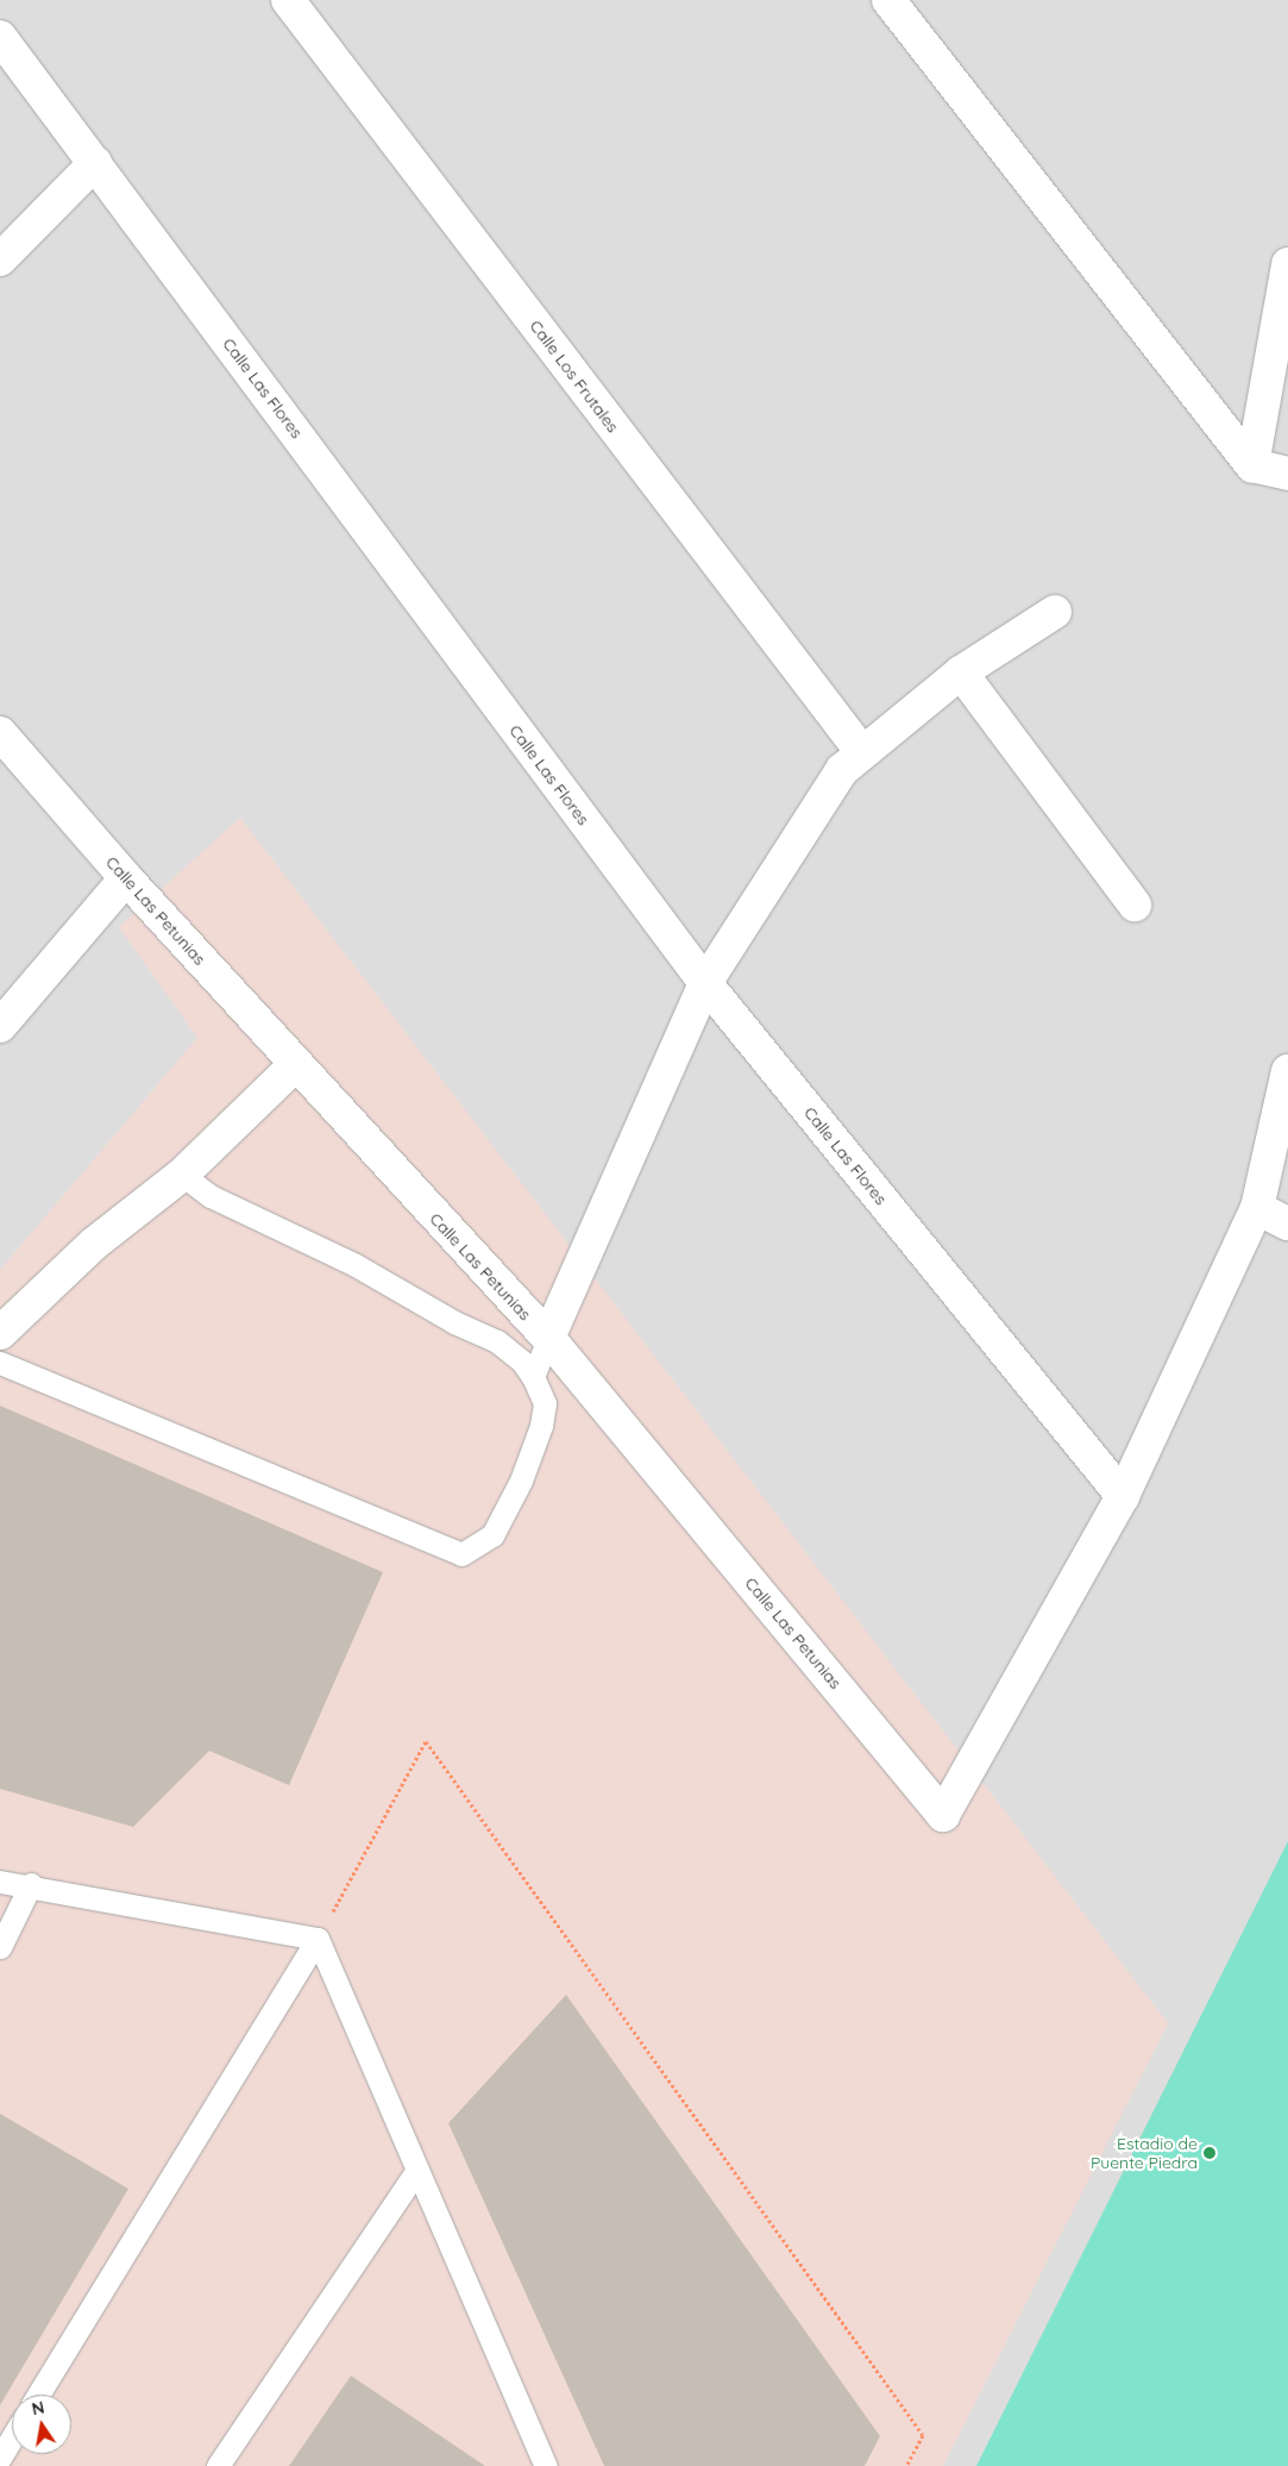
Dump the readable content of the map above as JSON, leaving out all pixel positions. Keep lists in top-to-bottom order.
{
  "streets": {
    "street": ["Calle Los Frutales", "Calle Las Flores", "Calle Las Petunias"]
  },
  "crossings": [
    ["Calle Las Flores", "Calle Las Petunias"]
  ],
  "places": ["Estadio de Puente Piedra"],
  "north": "top"
}
